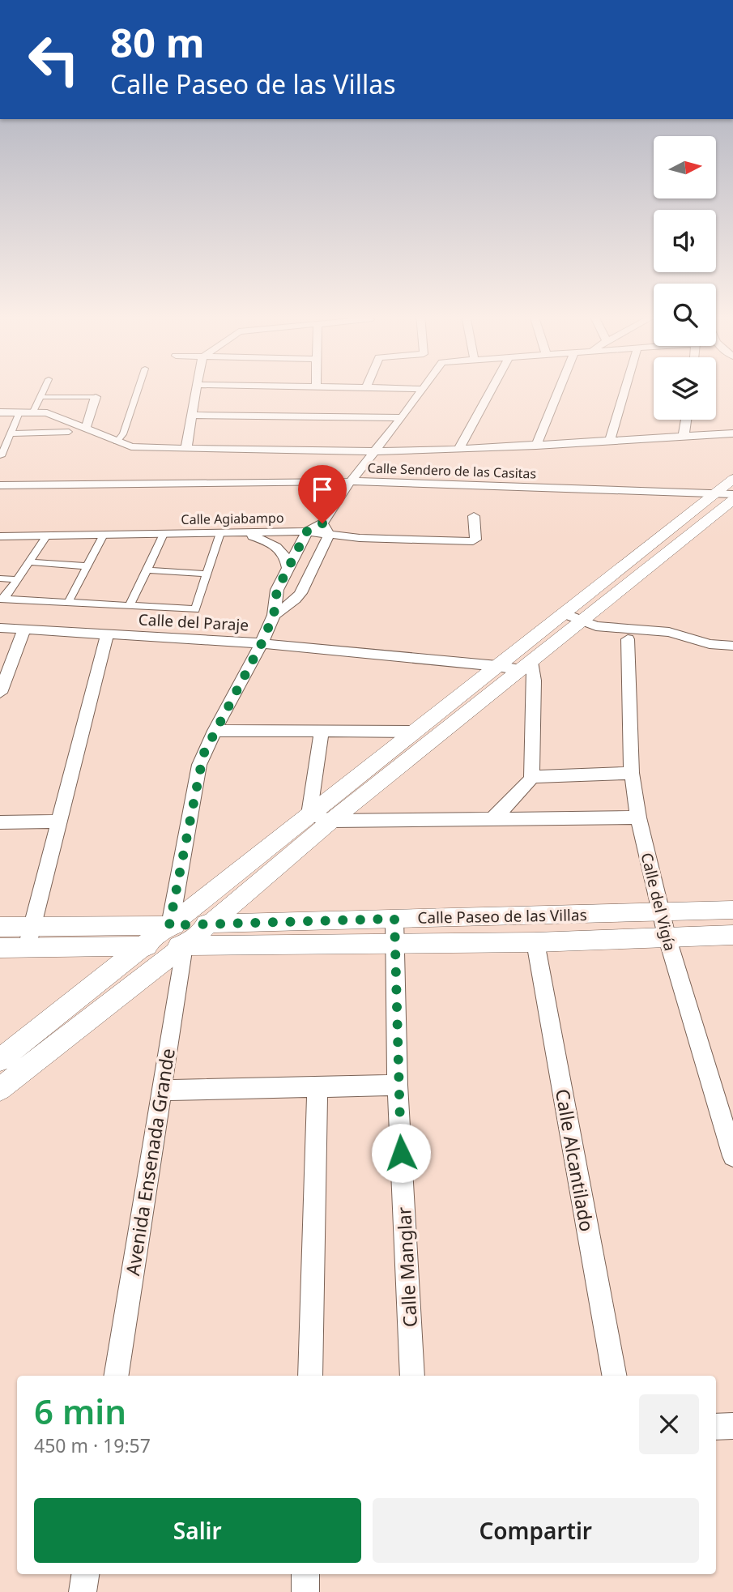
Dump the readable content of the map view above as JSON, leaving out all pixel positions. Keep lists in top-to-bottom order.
{
  "streets": {
    "street": [
      "Calle Sendero de las Casitas",
      "Calle Agiabampo",
      "Calle del Paraje",
      "Calle del Vigía",
      "Calle Paseo de las Villas",
      "Calle Alcantilado",
      "Avenida Ensenada Grande",
      "Calle Manglar"
    ]
  },
  "crossings": [
    ["Calle del Vigía", "Calle Paseo de las Villas"],
    ["Calle Paseo de las Villas", "Calle Alcantilado"],
    ["Calle Paseo de las Villas", "Avenida Ensenada Grande"],
    ["Calle Paseo de las Villas", "Calle Manglar"]
  ],
  "north": "right",
  "page": {
    "turn": ["80 m", "Calle Paseo de las Villas"],
    "heading": ["6 min", "450 m · 19:57"],
    "buttons": ["Salir", "Compartir"]
  }
}
